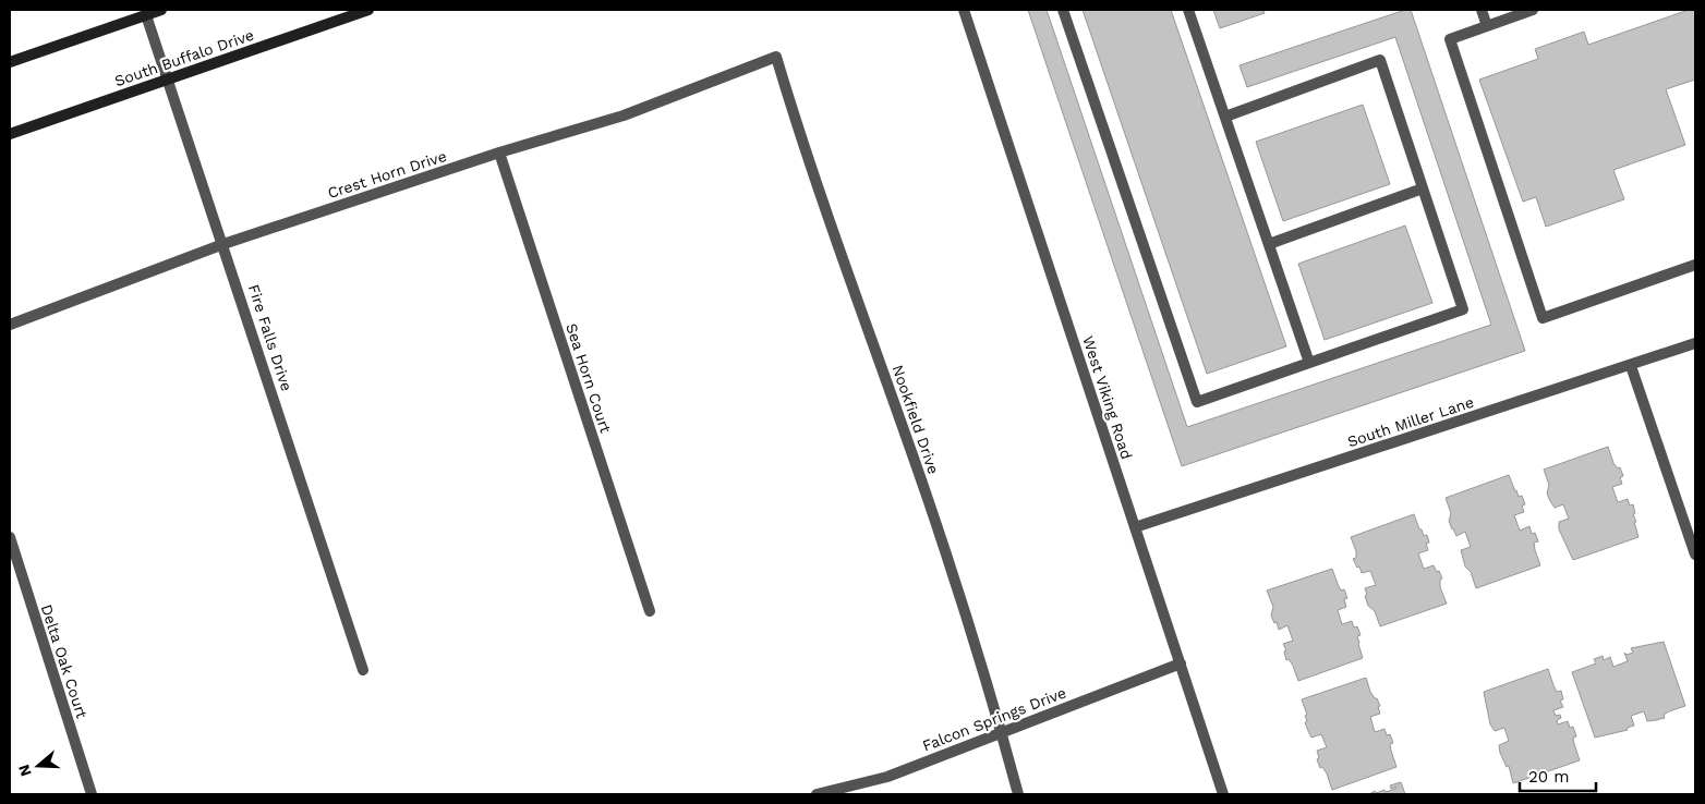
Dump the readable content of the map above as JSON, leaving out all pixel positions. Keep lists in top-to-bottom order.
{
  "streets": {
    "main road": ["South Buffalo Drive"],
    "street": [
      "Crest Horn Drive",
      "Fire Falls Drive",
      "Sea Horn Court",
      "West Viking Road",
      "Nookfield Drive",
      "South Miller Lane",
      "Delta Oak Court",
      "Falcon Springs Drive"
    ]
  },
  "crossings": [
    ["South Buffalo Drive", "Fire Falls Drive"],
    ["Crest Horn Drive", "Fire Falls Drive"],
    ["Crest Horn Drive", "Sea Horn Court"],
    ["Crest Horn Drive", "Nookfield Drive"],
    ["West Viking Road", "South Miller Lane"],
    ["West Viking Road", "Falcon Springs Drive"],
    ["Nookfield Drive", "Falcon Springs Drive"]
  ],
  "scale_bar": "20 m",
  "north": "left"
}
